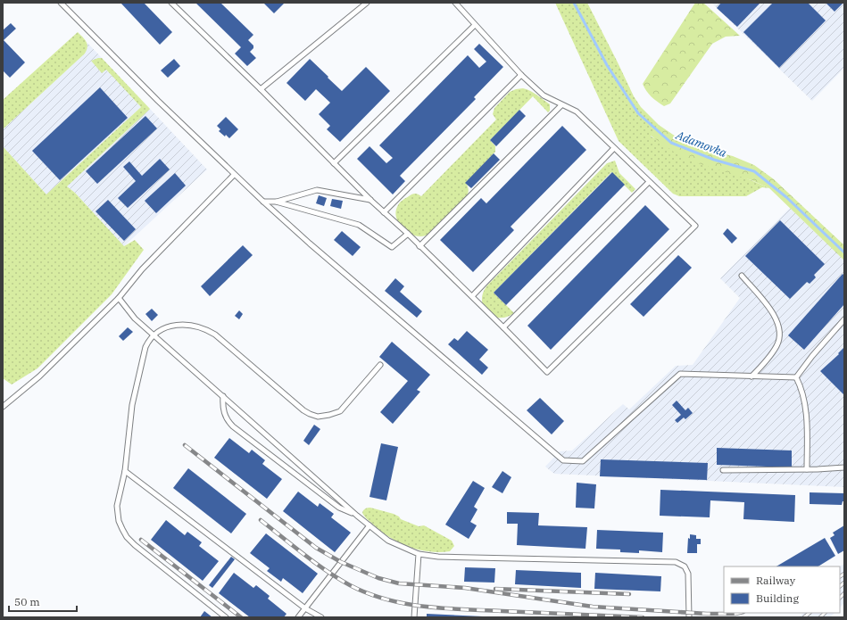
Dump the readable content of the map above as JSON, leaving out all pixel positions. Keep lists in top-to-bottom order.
{
  "water": ["Adamovka"],
  "legend": ["Railway", "Building"],
  "scale_bar": "50 m"
}
